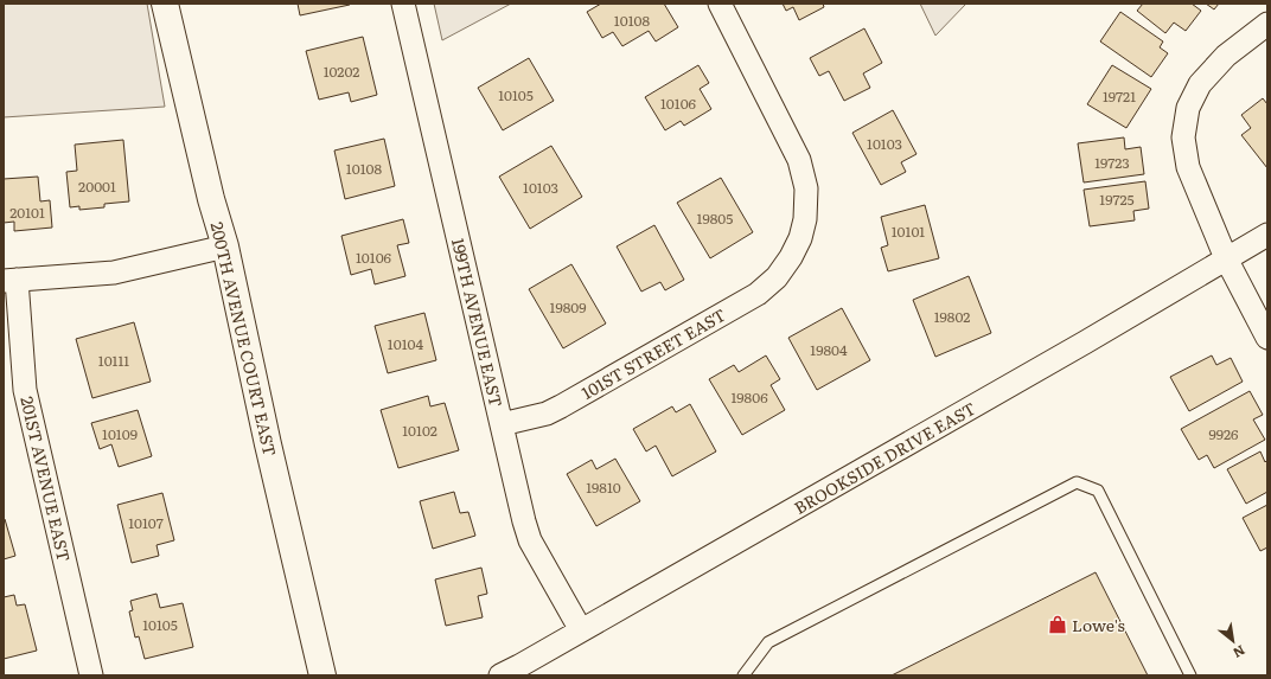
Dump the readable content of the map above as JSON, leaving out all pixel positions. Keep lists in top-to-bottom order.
{
  "streets": {
    "main road": ["200TH AVENUE COURT EAST"],
    "street": [
      "199TH AVENUE EAST",
      "101ST STREET EAST",
      "BROOKSIDE DRIVE EAST",
      "201ST AVENUE EAST"
    ]
  },
  "crossings": [
    ["199TH AVENUE EAST", "101ST STREET EAST"],
    ["199TH AVENUE EAST", "BROOKSIDE DRIVE EAST"]
  ],
  "places": {
    "shop": ["Lowe's"]
  },
  "house_numbers": [
    "10108",
    "10202",
    "10105",
    "19721",
    "10106",
    "10103",
    "19723",
    "10108",
    "20001",
    "10103",
    "19725",
    "20101",
    "19805",
    "10101",
    "10106",
    "19809",
    "19802",
    "10104",
    "19804",
    "10111",
    "19806",
    "10102",
    "10109",
    "9926",
    "19810",
    "10107",
    "10105"
  ],
  "north": "bottom right"
}
